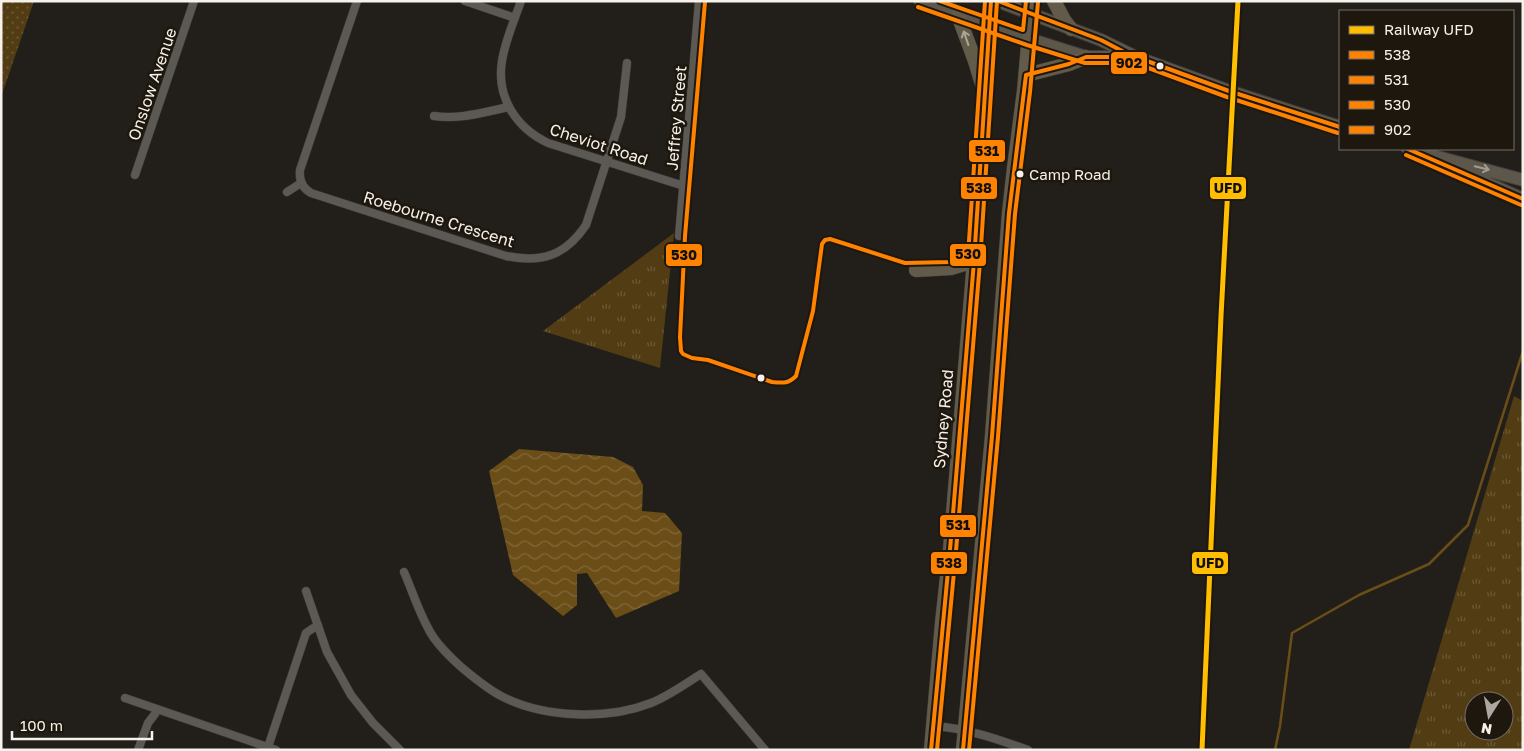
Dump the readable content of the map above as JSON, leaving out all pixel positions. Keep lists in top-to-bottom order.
{
  "streets": {
    "highway": ["Sydney Road"],
    "street": [
      "Onslow Avenue",
      "Jeffrey Street",
      "Cheviot Road",
      "Roebourne Crescent"
    ]
  },
  "crossings": [
    ["Jeffrey Street", "Cheviot Road"],
    ["Cheviot Road", "Roebourne Crescent"]
  ],
  "places": ["Camp Road"],
  "lines": [
    "rail line UFD",
    "transit line 538",
    "transit line 531",
    "transit line 530",
    "transit line 902"
  ],
  "legend": [
    "Railway UFD",
    "538",
    "531",
    "530",
    "902"
  ],
  "scale_bar": "100 m",
  "north": "bottom"
}
